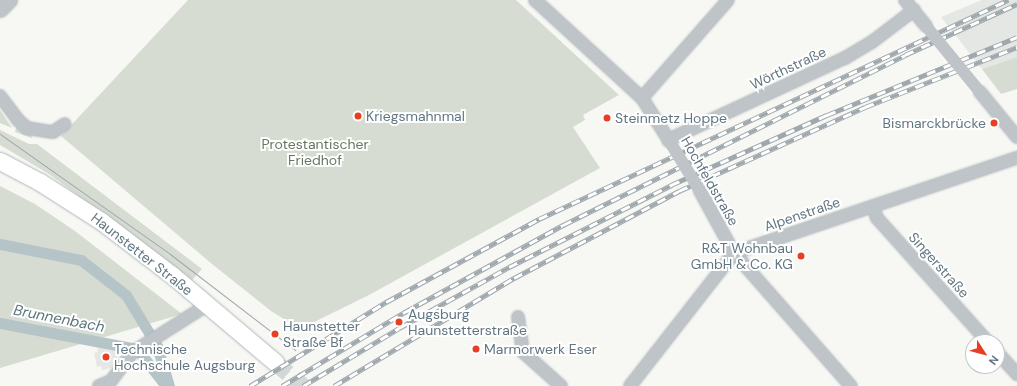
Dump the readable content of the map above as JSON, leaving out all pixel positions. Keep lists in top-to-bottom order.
{
  "streets": {
    "main road": ["Haunstetter Straße"],
    "street": [
      "Wörthstraße",
      "Hochfeldstraße",
      "Alpenstraße",
      "Singerstraße"
    ]
  },
  "crossings": [
    ["Wörthstraße", "Hochfeldstraße"],
    ["Hochfeldstraße", "Alpenstraße"],
    ["Alpenstraße", "Singerstraße"]
  ],
  "water": ["Brunnenbach"],
  "parks": ["Protestantischer Friedhof"],
  "places": [
    "Kriegsmahnmal",
    "Steinmetz Hoppe",
    "Bismarckbrücke",
    "R&T Wohnbau GmbH & Co. KG",
    "Augsburg Haunstetterstraße",
    "Haunstetter Straße Bf",
    "Marmorwerk Eser",
    "Technische Hochschule Augsburg"
  ],
  "north": "bottom right"
}
